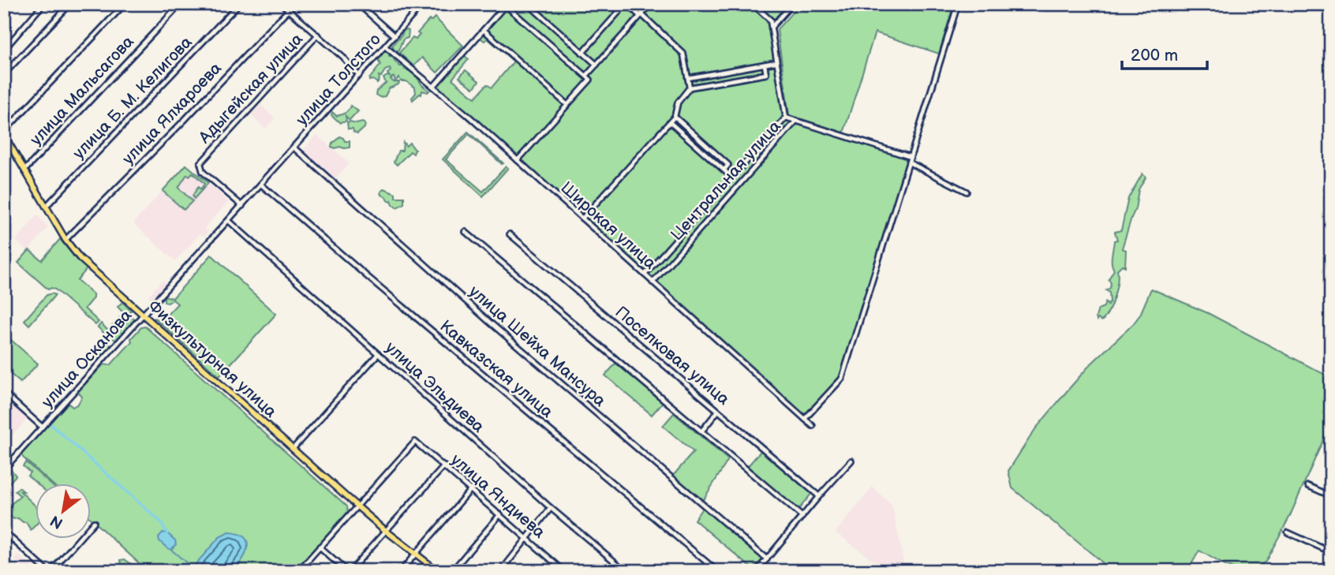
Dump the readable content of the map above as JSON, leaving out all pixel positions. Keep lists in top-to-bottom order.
{
  "streets": {
    "main road": ["Физкультурная улица"],
    "street": [
      "улица Толстого",
      "Адыгейская улица",
      "улица Мальсагова",
      "улица Б. М. Келигова",
      "улица Ялхароева",
      "Центральная улица",
      "Широкая улица",
      "улица Шейха Мансура",
      "Поселковая улица",
      "улица Осканова",
      "Кавказская улица",
      "улица Эльдиева",
      "улица Яндиева"
    ]
  },
  "crossings": [
    ["улица Толстого", "Широкая улица"],
    ["улица Толстого", "улица Шейха Мансура"],
    ["улица Толстого", "улица Осканова"],
    ["Адыгейская улица", "улица Осканова"],
    ["улица Мальсагова", "Физкультурная улица"],
    ["улица Б. М. Келигова", "Физкультурная улица"],
    ["улица Ялхароева", "Физкультурная улица"],
    ["Центральная улица", "Широкая улица"],
    ["улица Шейха Мансура", "улица Осканова"],
    ["улица Осканова", "Физкультурная улица"],
    ["улица Осканова", "Кавказская улица"],
    ["улица Осканова", "улица Эльдиева"],
    ["Физкультурная улица", "улица Яндиева"]
  ],
  "scale_bar": "200 m",
  "north": "bottom left"
}
